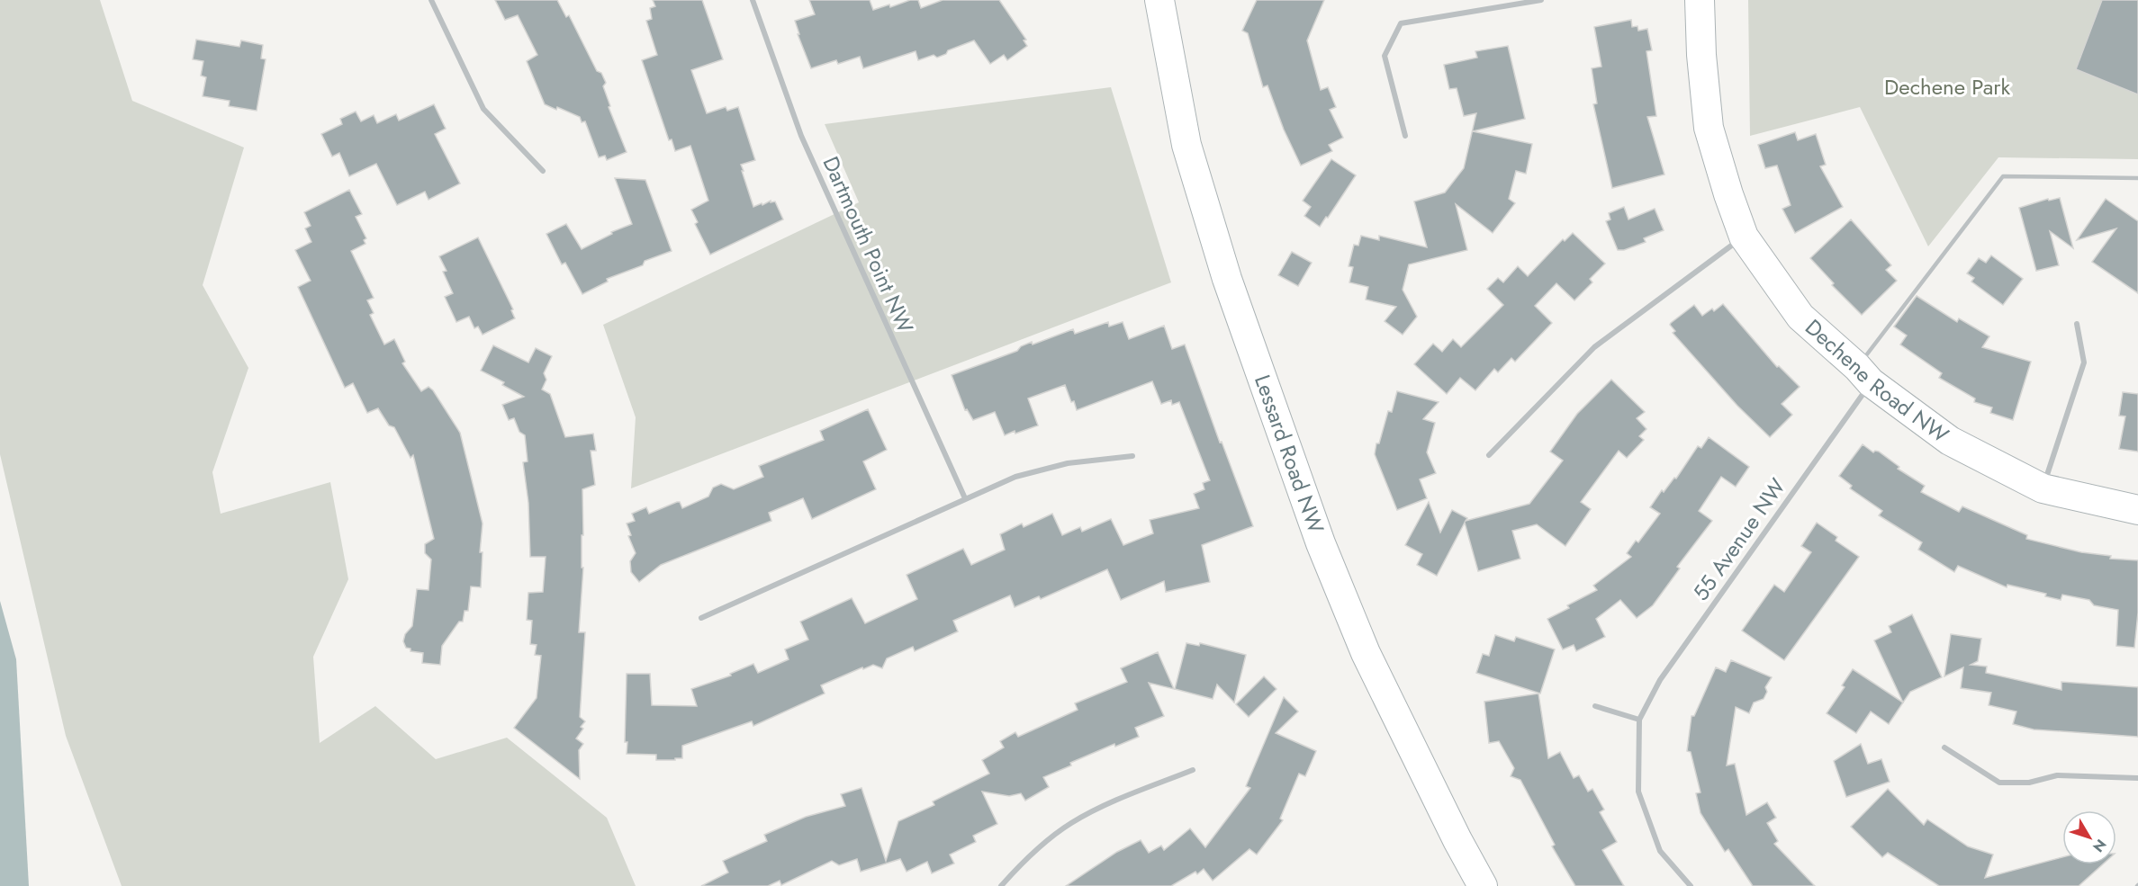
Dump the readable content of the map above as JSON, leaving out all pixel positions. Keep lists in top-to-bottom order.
{
  "streets": {
    "main road": ["Dechene Road NW", "Lessard Road NW"],
    "street": ["Dartmouth Point NW", "55 Avenue NW"]
  },
  "crossings": [
    ["Dechene Road NW", "55 Avenue NW"]
  ],
  "parks": ["Dechene Park"],
  "north": "bottom right"
}
